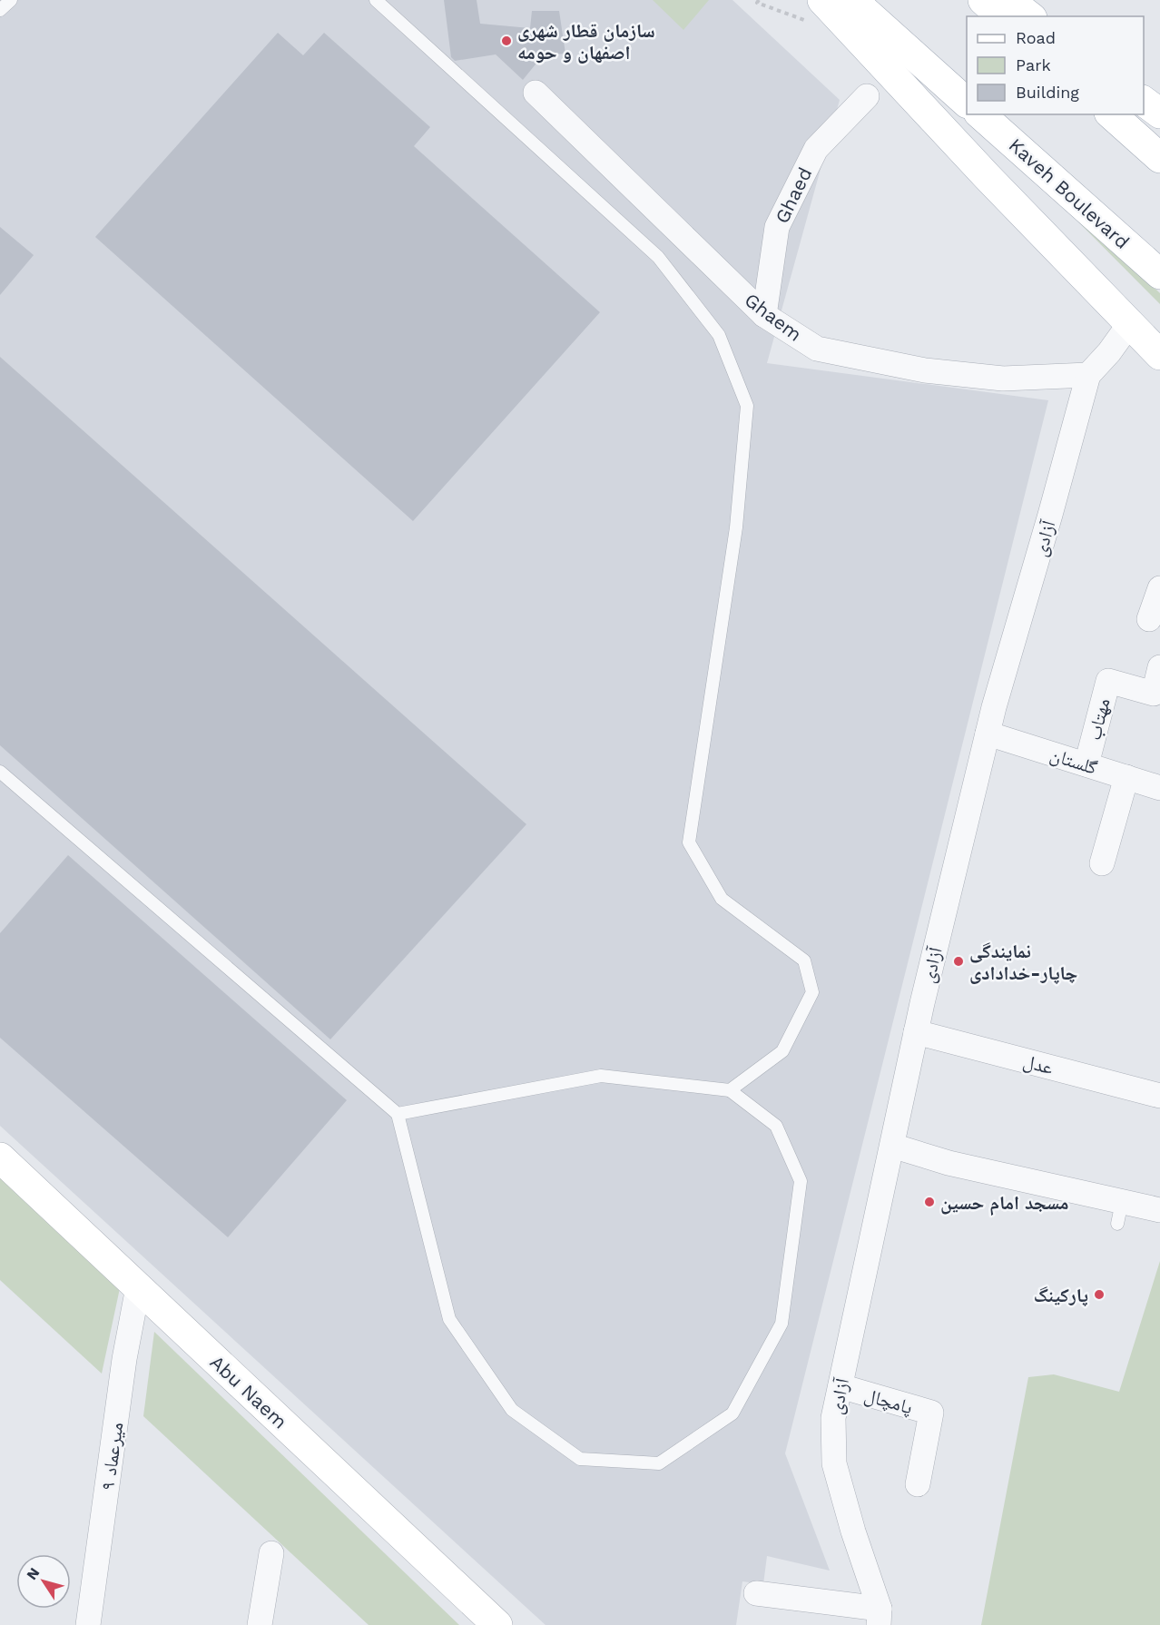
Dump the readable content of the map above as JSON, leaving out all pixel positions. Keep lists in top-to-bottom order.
{
  "streets": {
    "main road": ["Kaveh Boulevard", "Abu Naem"],
    "street": [
      "Ghaed",
      "Ghaem",
      "آزادی",
      "مهتاب",
      "گلستان",
      "عدل",
      "پامچال",
      "میرعماد ۹"
    ]
  },
  "crossings": [
    ["Ghaed", "Ghaem"],
    ["Ghaem", "آزادی"],
    ["آزادی", "گلستان"],
    ["آزادی", "عدل"],
    ["آزادی", "پامچال"],
    ["مهتاب", "گلستان"],
    ["Abu Naem", "میرعماد ۹"]
  ],
  "places": [
    "سازمان قطار شهری اصفهان و حومه",
    "نمایندگی چاپار-خدادادی",
    "مسجد امام حسین",
    "پارکینگ"
  ],
  "legend": ["Road", "Park", "Building"],
  "north": "top left"
}
